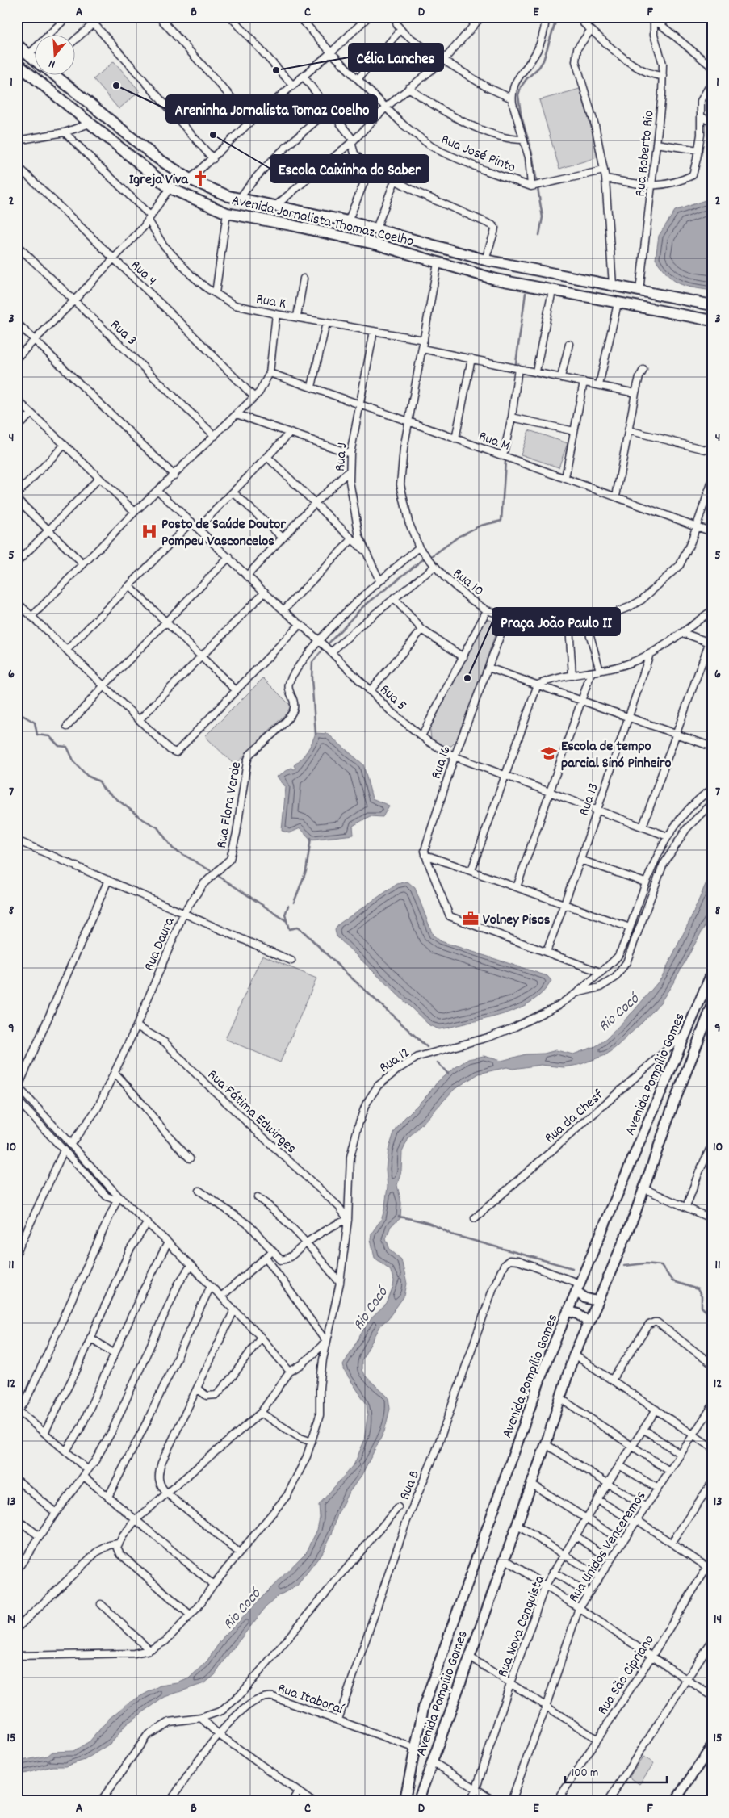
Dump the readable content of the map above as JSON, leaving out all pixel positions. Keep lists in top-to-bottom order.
{
  "streets": {
    "main road": ["Avenida Jornalista Thomaz Coelho", "Avenida Pompílio Gomes"],
    "street": [
      "Rua José Pinto",
      "Rua Roberto Rio",
      "Rua 4",
      "Rua K",
      "Rua 3",
      "Rua M",
      "Rua J",
      "Rua 10",
      "Rua 5",
      "Rua 16",
      "Rua 13",
      "Rua Flora Verde",
      "Rua Daura",
      "Rua 12",
      "Rua Fátima Edwirges",
      "Rua da Chesf",
      "Rua B",
      "Rua Unidos Venceremos",
      "Rua Nova Conquista",
      "Rua São Cipriano",
      "Rua Itaboraí"
    ]
  },
  "crossings": [
    ["Rua Roberto Rio", "Avenida Jornalista Thomaz Coelho"],
    ["Avenida Jornalista Thomaz Coelho", "Rua 10"],
    ["Rua K", "Rua J"],
    ["Rua K", "Rua 10"],
    ["Rua M", "Rua J"],
    ["Rua M", "Rua 10"],
    ["Rua 10", "Rua 16"],
    ["Rua 5", "Rua 16"],
    ["Rua 5", "Rua 13"],
    ["Rua 5", "Rua Flora Verde"],
    ["Rua 5", "Rua 12"],
    ["Rua Flora Verde", "Rua Daura"],
    ["Rua Daura", "Rua Fátima Edwirges"],
    ["Rua 12", "Rua Fátima Edwirges"],
    ["Avenida Pompílio Gomes", "Rua da Chesf"],
    ["Avenida Pompílio Gomes", "Rua B"],
    ["Avenida Pompílio Gomes", "Rua Itaboraí"],
    ["Rua B", "Rua Itaboraí"]
  ],
  "water": ["Rio Cocó"],
  "places": {
    "other": [
      "Célia Lanches",
      "Areninha Jornalista Tomaz Coelho",
      "Escola Caixinha do Saber",
      "Praça João Paulo II"
    ],
    "church": ["Igreja Viva"],
    "hospital": ["Posto de Saúde Doutor Pompeu Vasconcelos"],
    "school or university": ["Escola de tempo parcial Sinó Pinheiro"],
    "office": ["Volney Pisos"]
  },
  "scale_bar": "100 m",
  "north": "bottom",
  "grid": {
    "columns": [
      "A",
      "B",
      "C",
      "D",
      "E",
      "F"
    ],
    "rows": [
      "1",
      "2",
      "3",
      "4",
      "5",
      "6",
      "7",
      "8",
      "9",
      "10",
      "11",
      "12",
      "13",
      "14",
      "15"
    ]
  }
}
